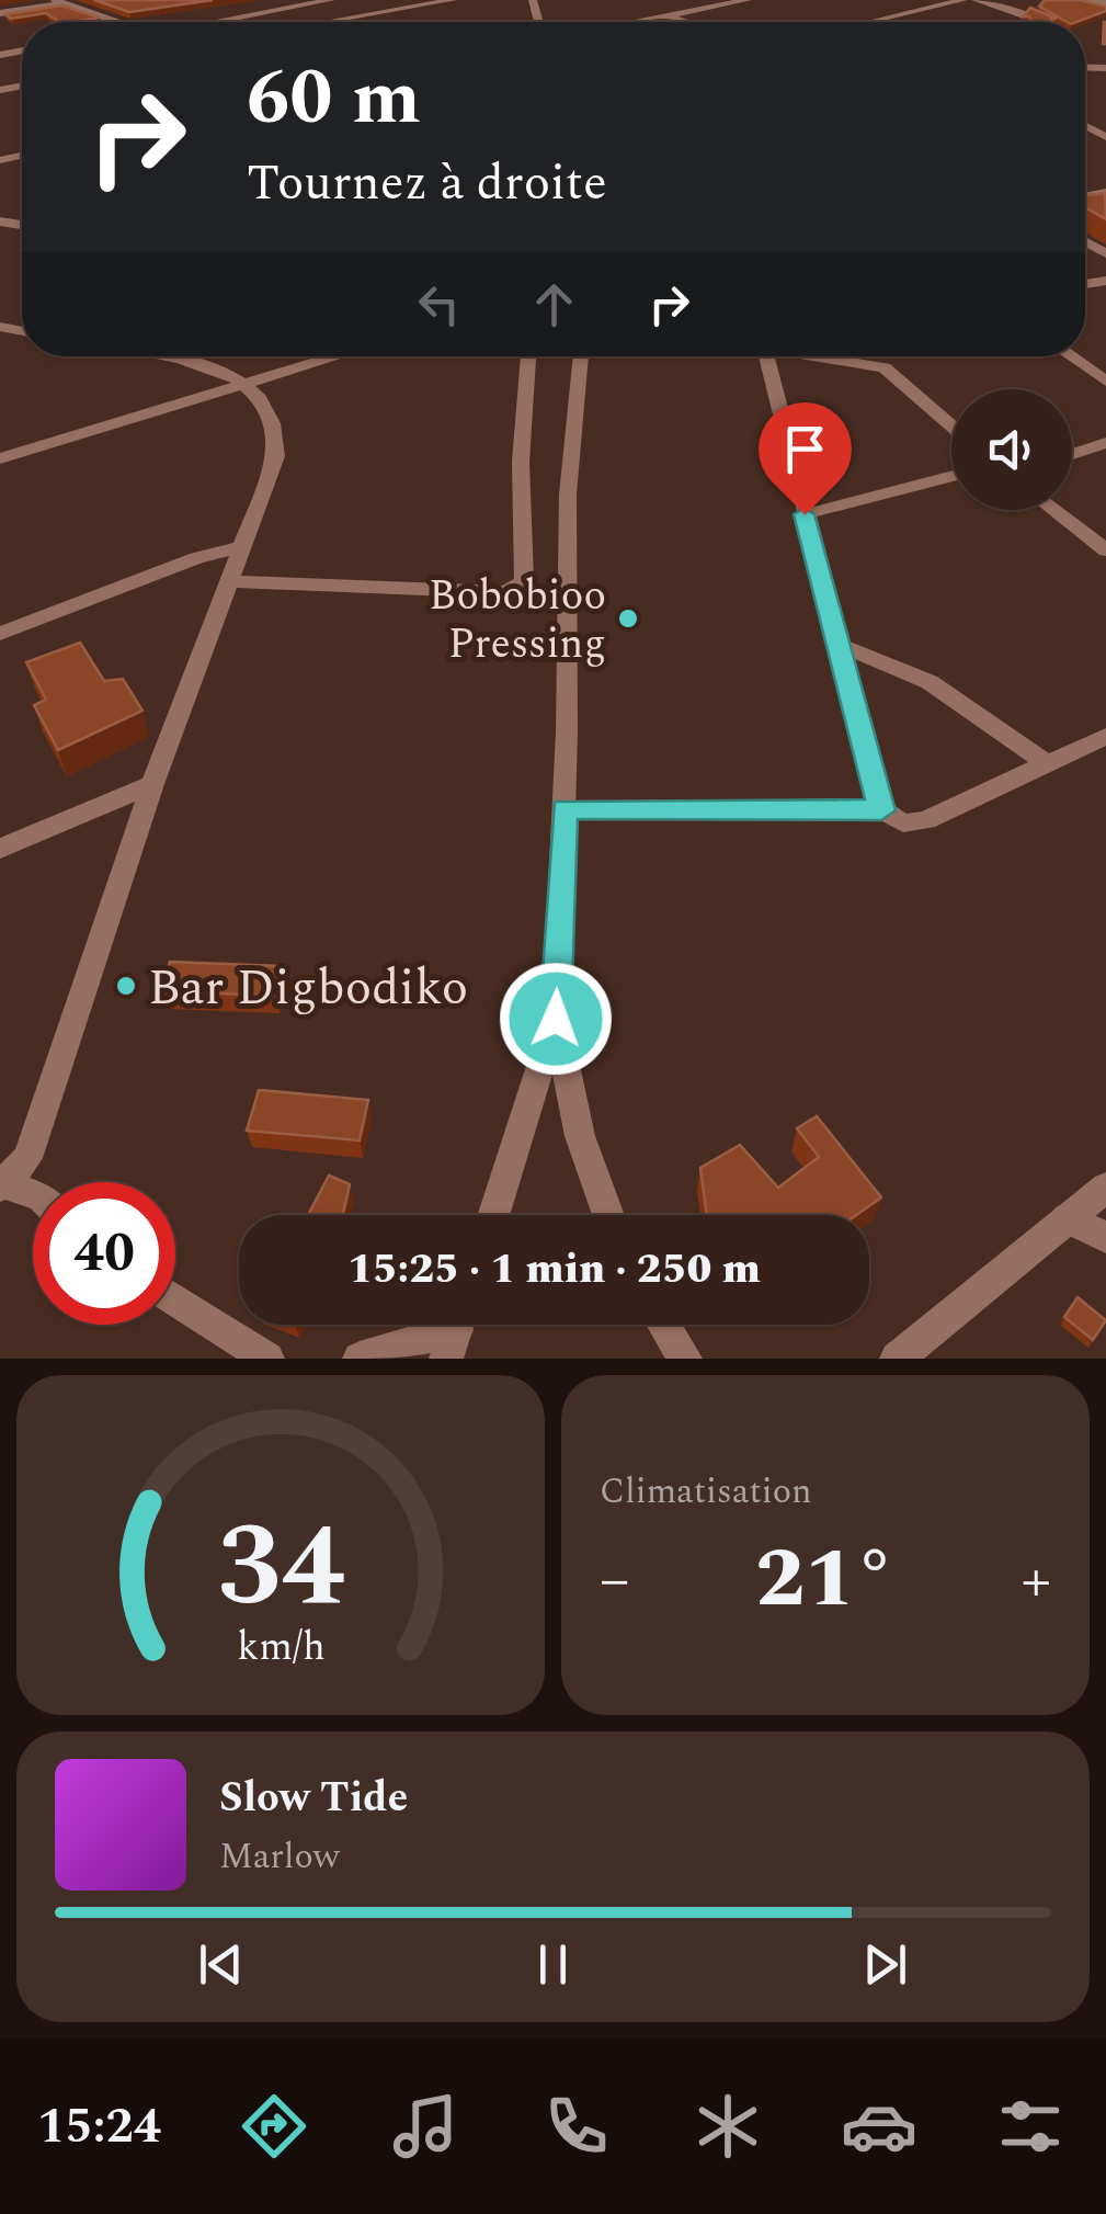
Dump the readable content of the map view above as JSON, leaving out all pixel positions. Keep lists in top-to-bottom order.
{
  "places": ["Bobobioo Pressing", "Bar Digbodiko"],
  "page": {
    "turn": ["60 m", "Tournez à droite"],
    "limit": "40",
    "trip": "15:25 · 1 min · 250 m",
    "tile": "Climatisation",
    "heat": ["−", "21°", "+"],
    "song": ["Slow Tide", "Marlow"],
    "tabs": "15:24",
    "gauge": ["34", "km/h"]
  }
}
